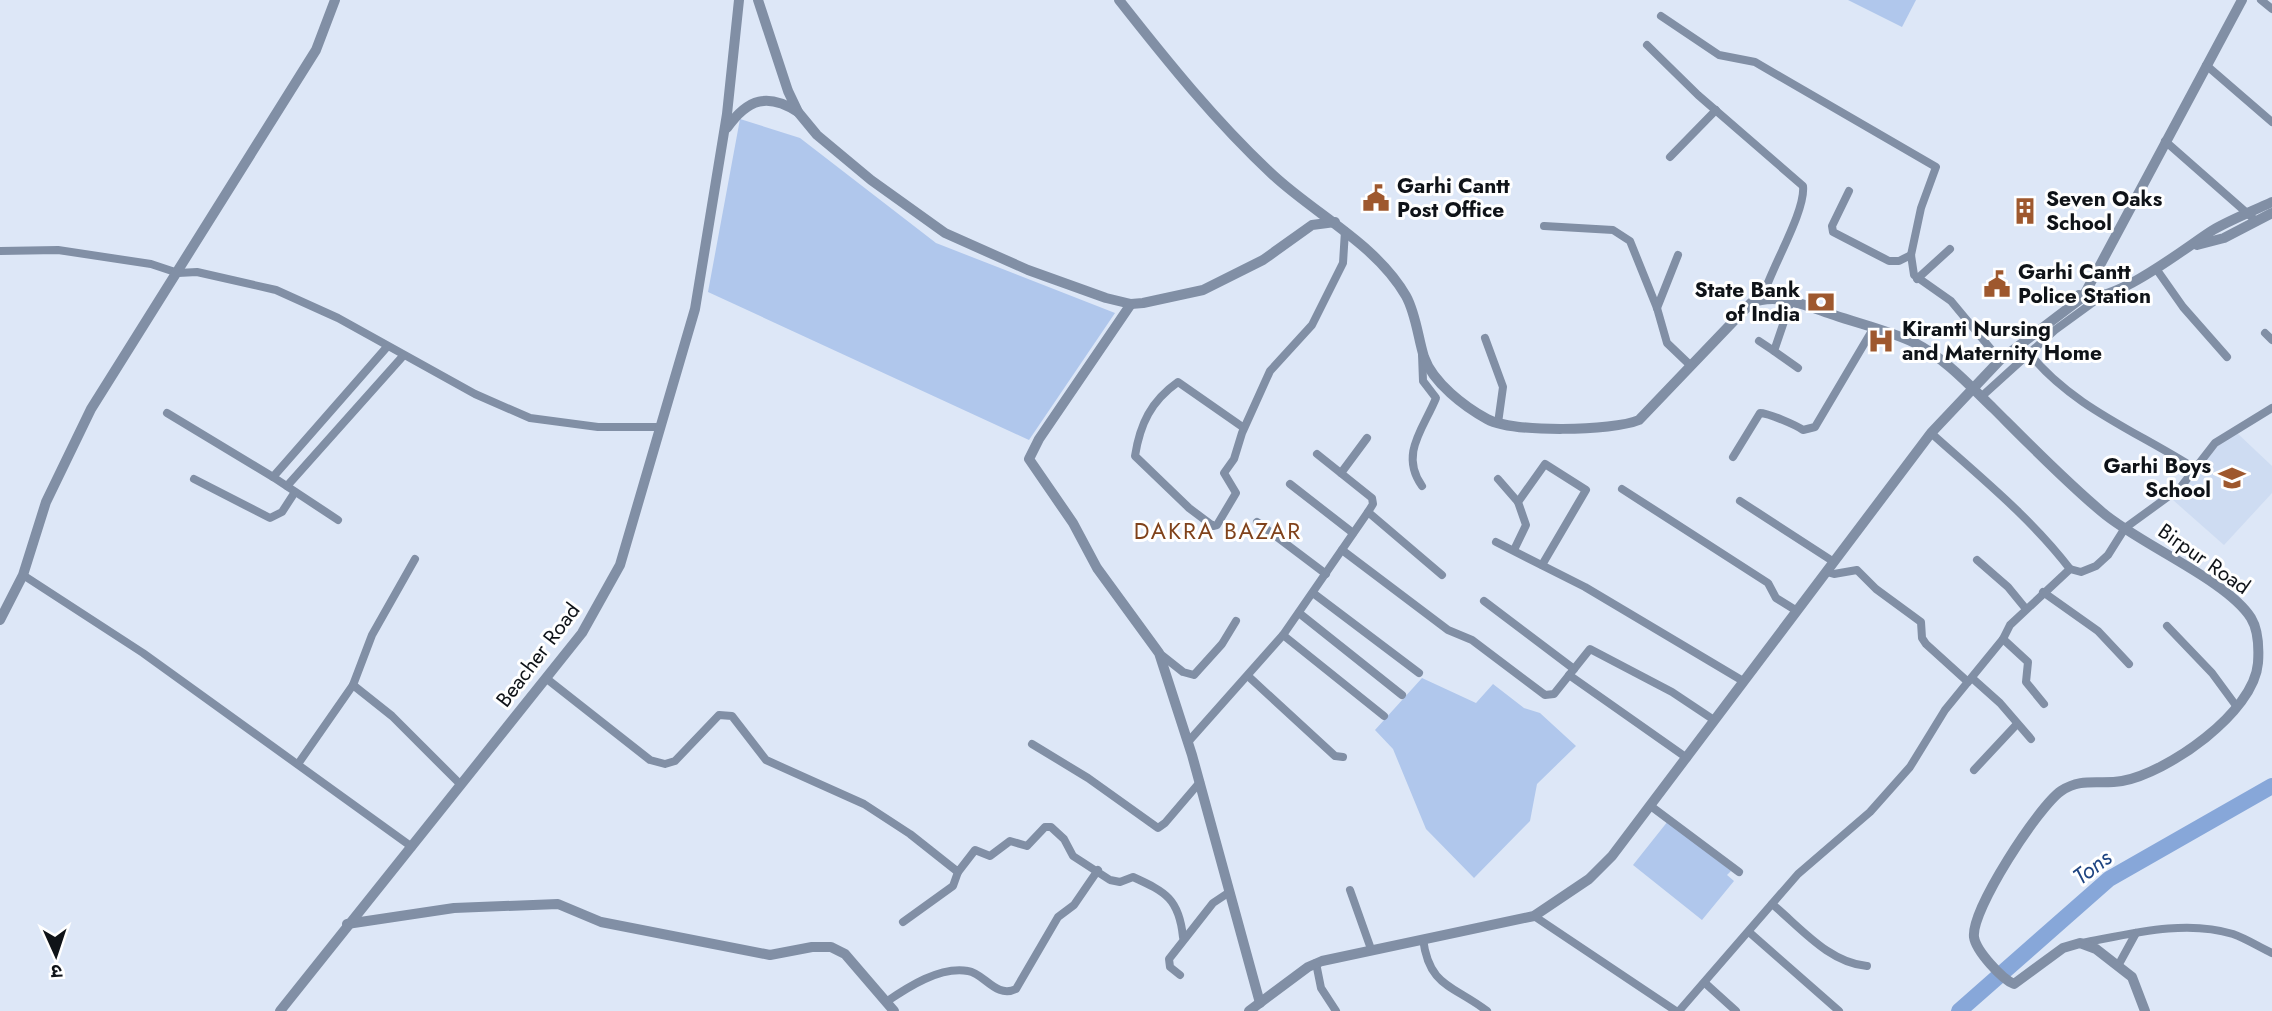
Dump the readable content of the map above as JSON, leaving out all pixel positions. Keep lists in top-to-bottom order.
{
  "streets": {
    "street": ["Birpur Road", "Beacher Road"]
  },
  "districts": ["DAKRA BAZAR"],
  "water": ["Tons"],
  "places": {
    "public building": ["Garhi Cantt Post Office", "Garhi Cantt Police Station"],
    "building": ["Seven Oaks School"],
    "bank": ["State Bank of India"],
    "hospital": ["Kiranti Nursing and Maternity Home"],
    "school or university": ["Garhi Boys School"]
  },
  "north": "bottom"
}
